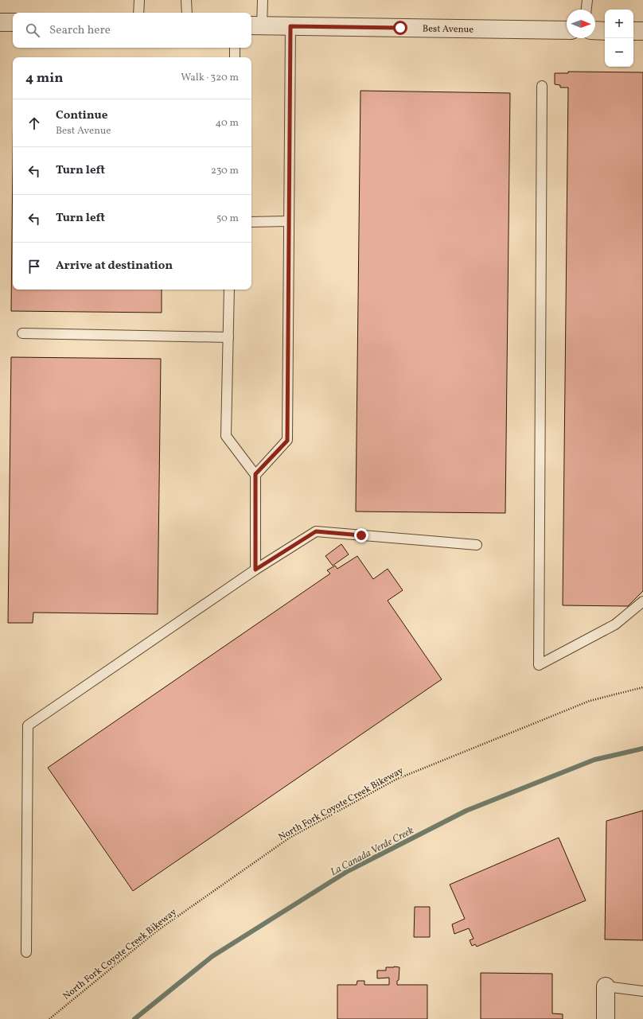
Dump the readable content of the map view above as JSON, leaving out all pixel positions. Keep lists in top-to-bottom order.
{
  "streets": {
    "street": ["Best Avenue"],
    "path": ["North Fork Coyote Creek Bikeway"]
  },
  "water": ["La Canada Verde Creek"],
  "north": "right",
  "page": {
    "map_buttons": ["+", "−"],
    "search": "Search here",
    "heading": ["4 min", "Walk · 320 m"],
    "list": [
      ["Continue", "Best Avenue", "40 m"],
      ["Turn left", "230 m"],
      ["Turn left", "50 m"],
      "Arrive at destination"
    ]
  }
}
